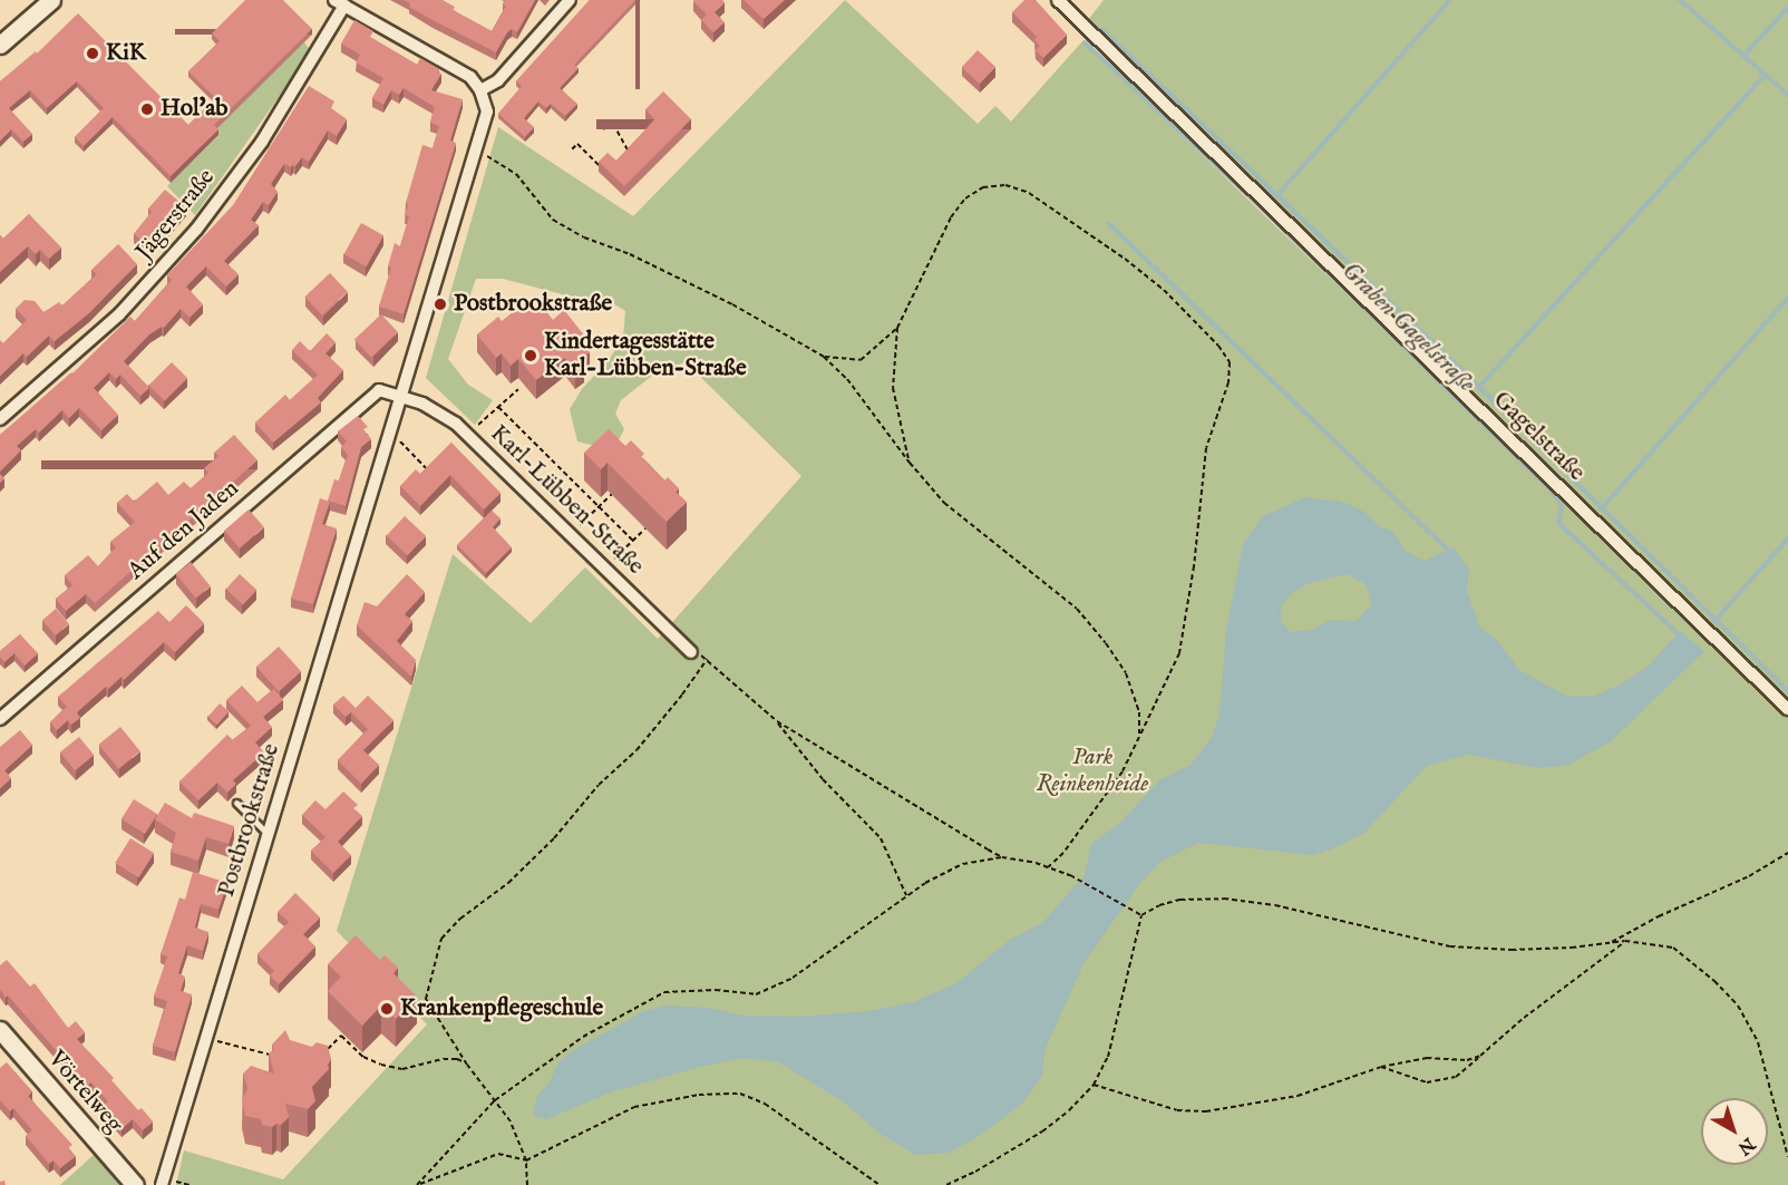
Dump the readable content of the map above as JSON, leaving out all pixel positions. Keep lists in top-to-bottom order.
{
  "streets": {
    "street": [
      "Jägerstraße",
      "Gagelstraße",
      "Karl-Lübben-Straße",
      "Auf den Jaden",
      "Postbrookstraße",
      "Vörtelweg"
    ]
  },
  "crossings": [
    ["Karl-Lübben-Straße", "Auf den Jaden"],
    ["Karl-Lübben-Straße", "Postbrookstraße"],
    ["Auf den Jaden", "Postbrookstraße"]
  ],
  "water": ["Graben Gagelstraße"],
  "parks": ["Park Reinkenheide"],
  "places": [
    "KiK",
    "Hol'ab",
    "Postbrookstraße",
    "Kindertagesstätte Karl-Lübben-Straße",
    "Krankenpflegeschule"
  ],
  "north": "bottom right"
}
